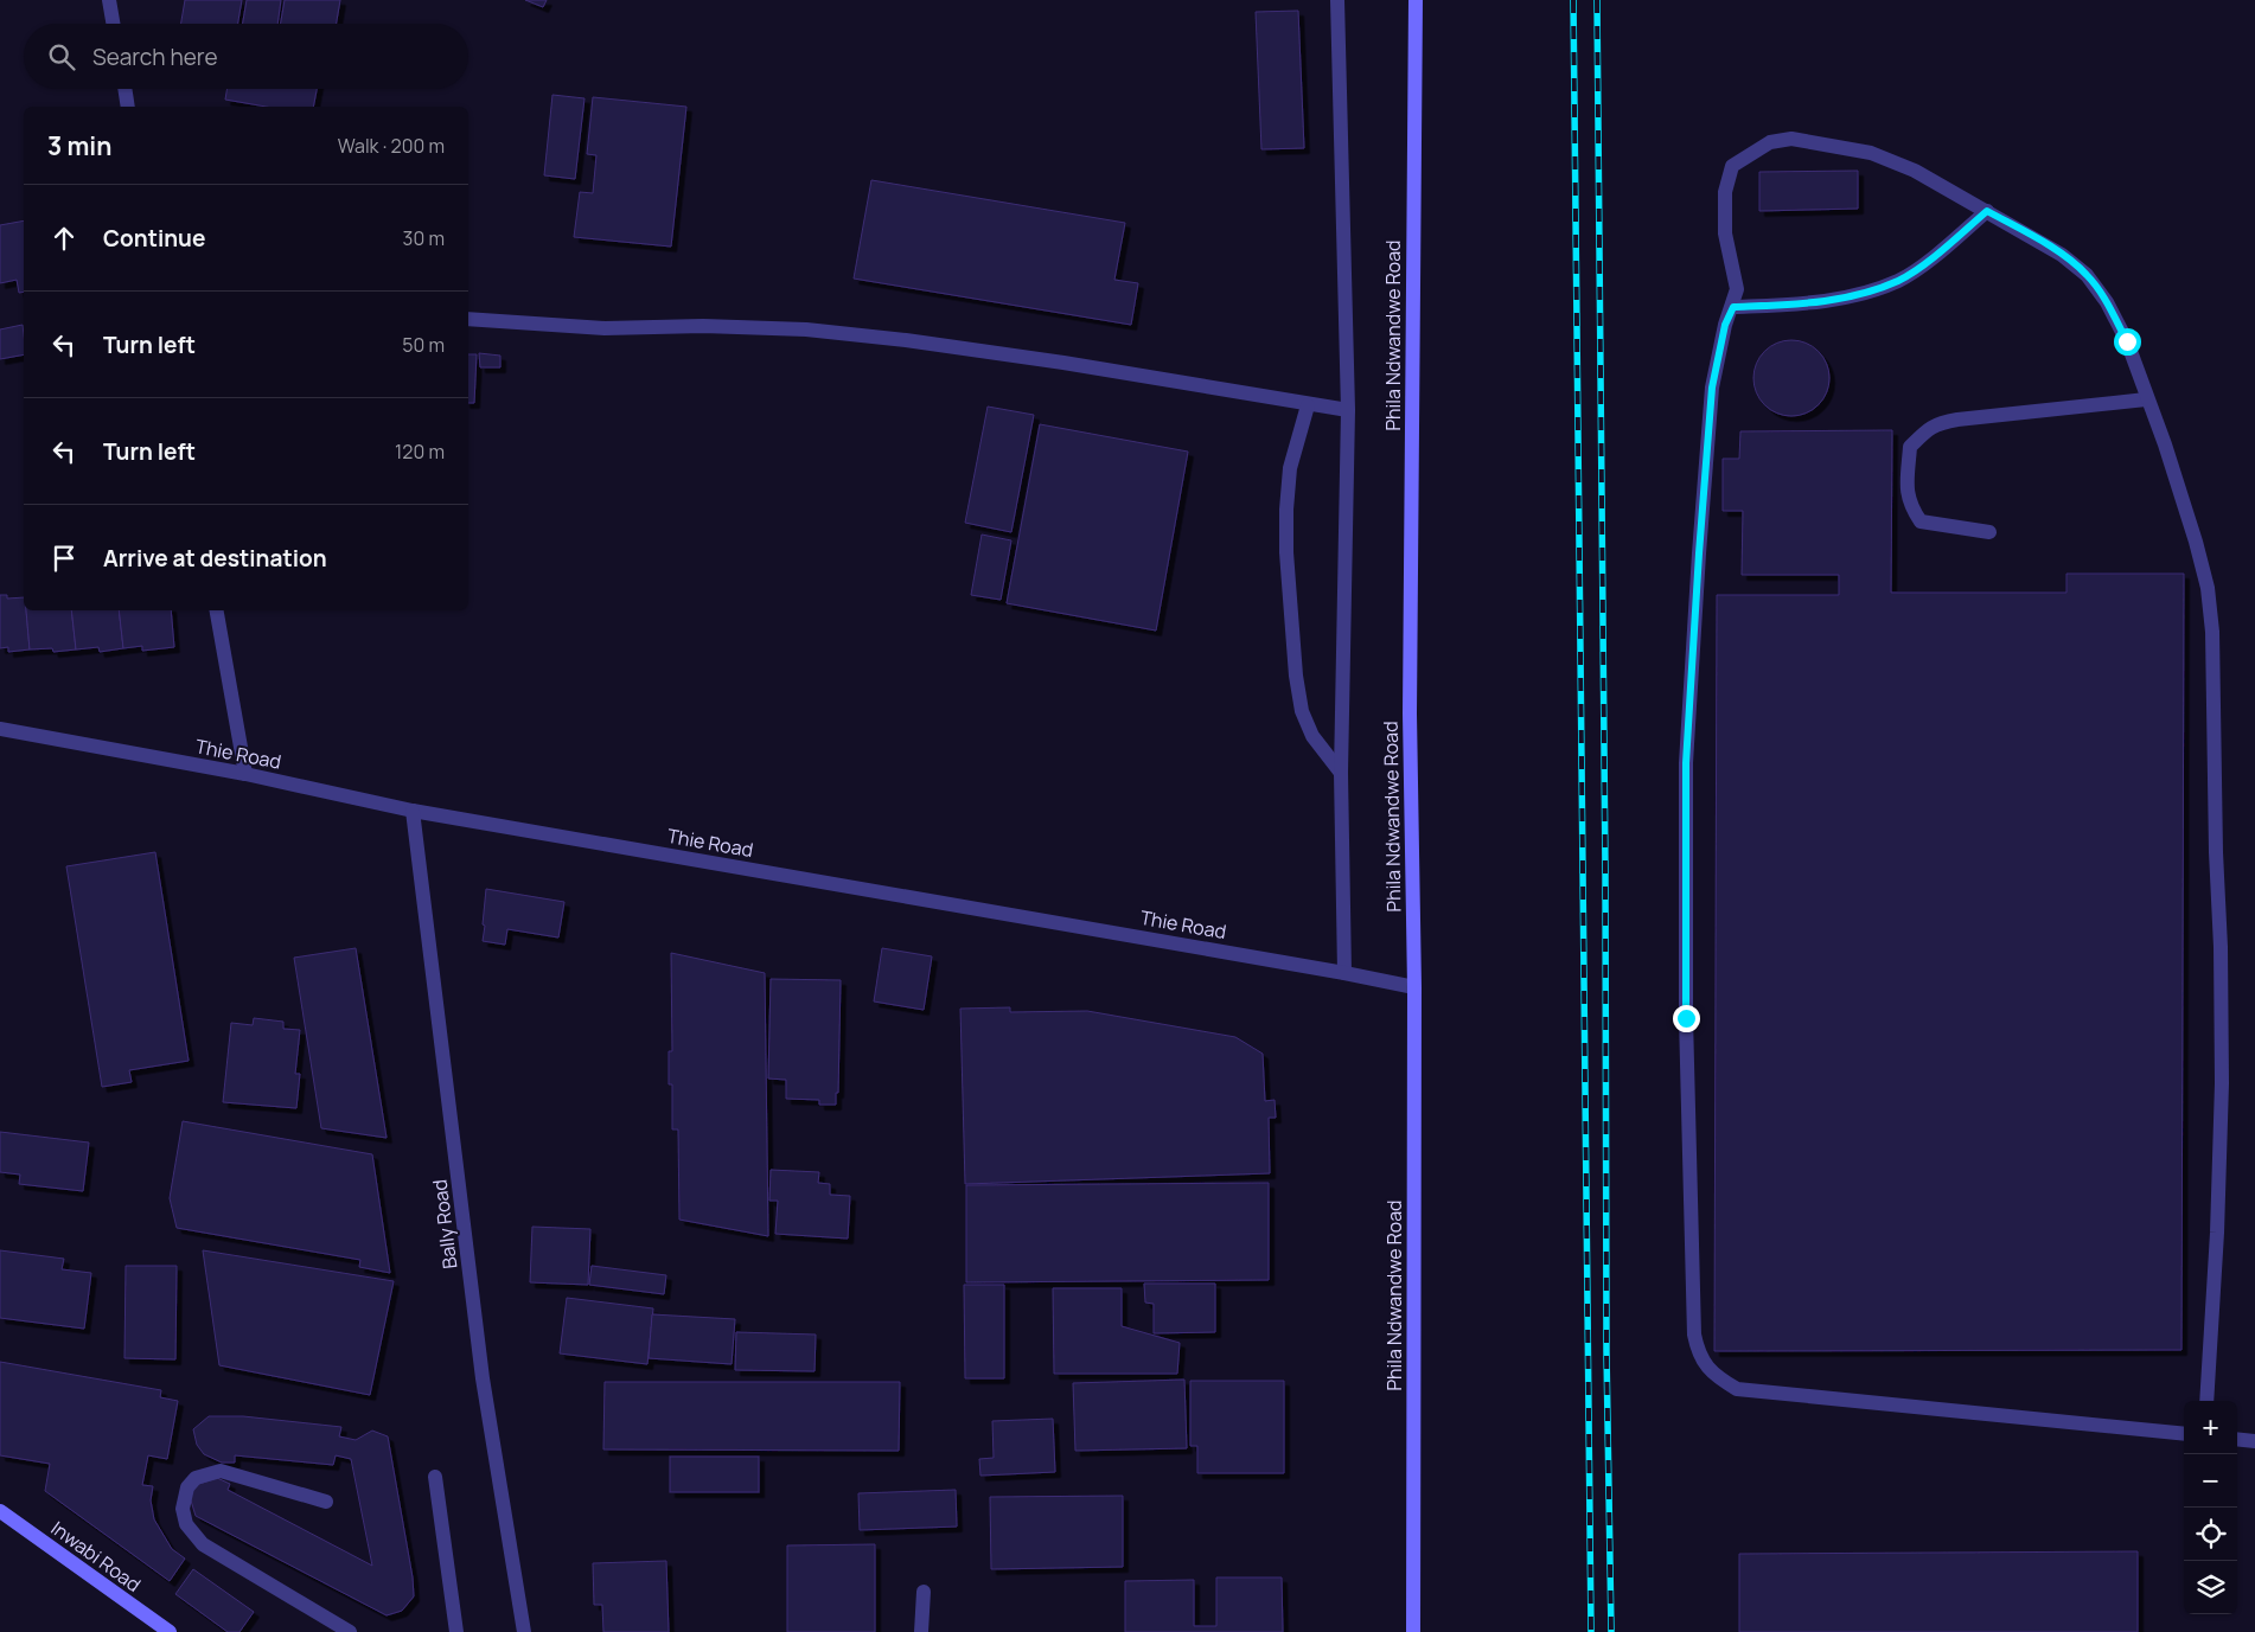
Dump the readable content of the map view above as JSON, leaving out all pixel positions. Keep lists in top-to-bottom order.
{
  "streets": {
    "street": [
      "Phila Ndwandwe Road",
      "Thie Road",
      "Bally Road",
      "Inwabi Road"
    ]
  },
  "crossings": [
    ["Phila Ndwandwe Road", "Thie Road"],
    ["Thie Road", "Bally Road"]
  ],
  "page": {
    "search": "Search here",
    "heading": ["3 min", "Walk · 200 m"],
    "list": [
      ["Continue", "30 m"],
      ["Turn left", "50 m"],
      ["Turn left", "120 m"],
      "Arrive at destination"
    ],
    "map_buttons": ["+", "−"]
  }
}
